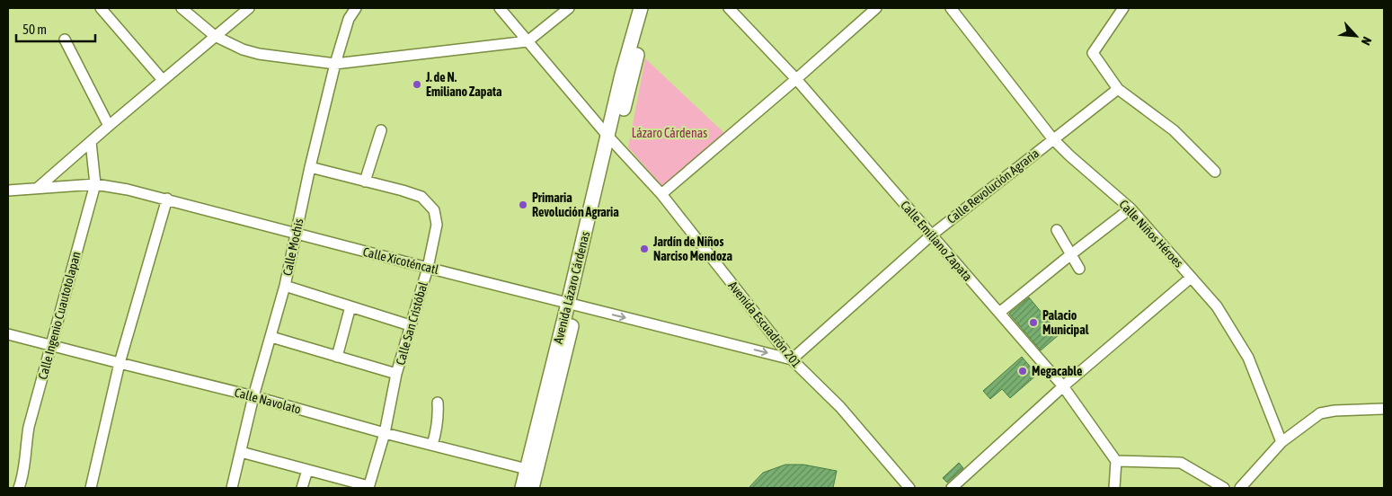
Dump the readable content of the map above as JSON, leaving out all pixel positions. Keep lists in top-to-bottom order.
{
  "streets": {
    "main road": ["Avenida Lázaro Cárdenas"],
    "street": [
      "Calle Revolución Agraria",
      "Calle Niños Héroes",
      "Calle Emiliano Zapata",
      "Calle Mochis",
      "Calle Xicoténcatl",
      "Calle Ingenio Cuautotolapan",
      "Calle San Cristóbal",
      "Avenida Escuadrón 201",
      "Calle Navolato"
    ]
  },
  "crossings": [
    ["Calle Revolución Agraria", "Calle Niños Héroes"],
    ["Calle Revolución Agraria", "Calle Emiliano Zapata"],
    ["Calle Revolución Agraria", "Calle Xicoténcatl"],
    ["Calle Revolución Agraria", "Avenida Escuadrón 201"],
    ["Calle Mochis", "Calle Xicoténcatl"],
    ["Calle Mochis", "Calle San Cristóbal"],
    ["Calle Mochis", "Calle Navolato"],
    ["Calle Xicoténcatl", "Avenida Lázaro Cárdenas"],
    ["Calle Xicoténcatl", "Calle Ingenio Cuautotolapan"],
    ["Calle Xicoténcatl", "Calle San Cristóbal"],
    ["Calle Xicoténcatl", "Avenida Escuadrón 201"],
    ["Avenida Lázaro Cárdenas", "Avenida Escuadrón 201"],
    ["Avenida Lázaro Cárdenas", "Calle Navolato"],
    ["Calle Ingenio Cuautotolapan", "Calle Navolato"],
    ["Calle San Cristóbal", "Calle Navolato"]
  ],
  "parks": ["Lázaro Cárdenas"],
  "places": [
    "J. de N. Emiliano Zapata",
    "Primaria Revolución Agraria",
    "Jardín de Niños Narciso Mendoza",
    "Palacio Municipal",
    "Megacable"
  ],
  "scale_bar": "50 m",
  "north": "bottom right"
}
